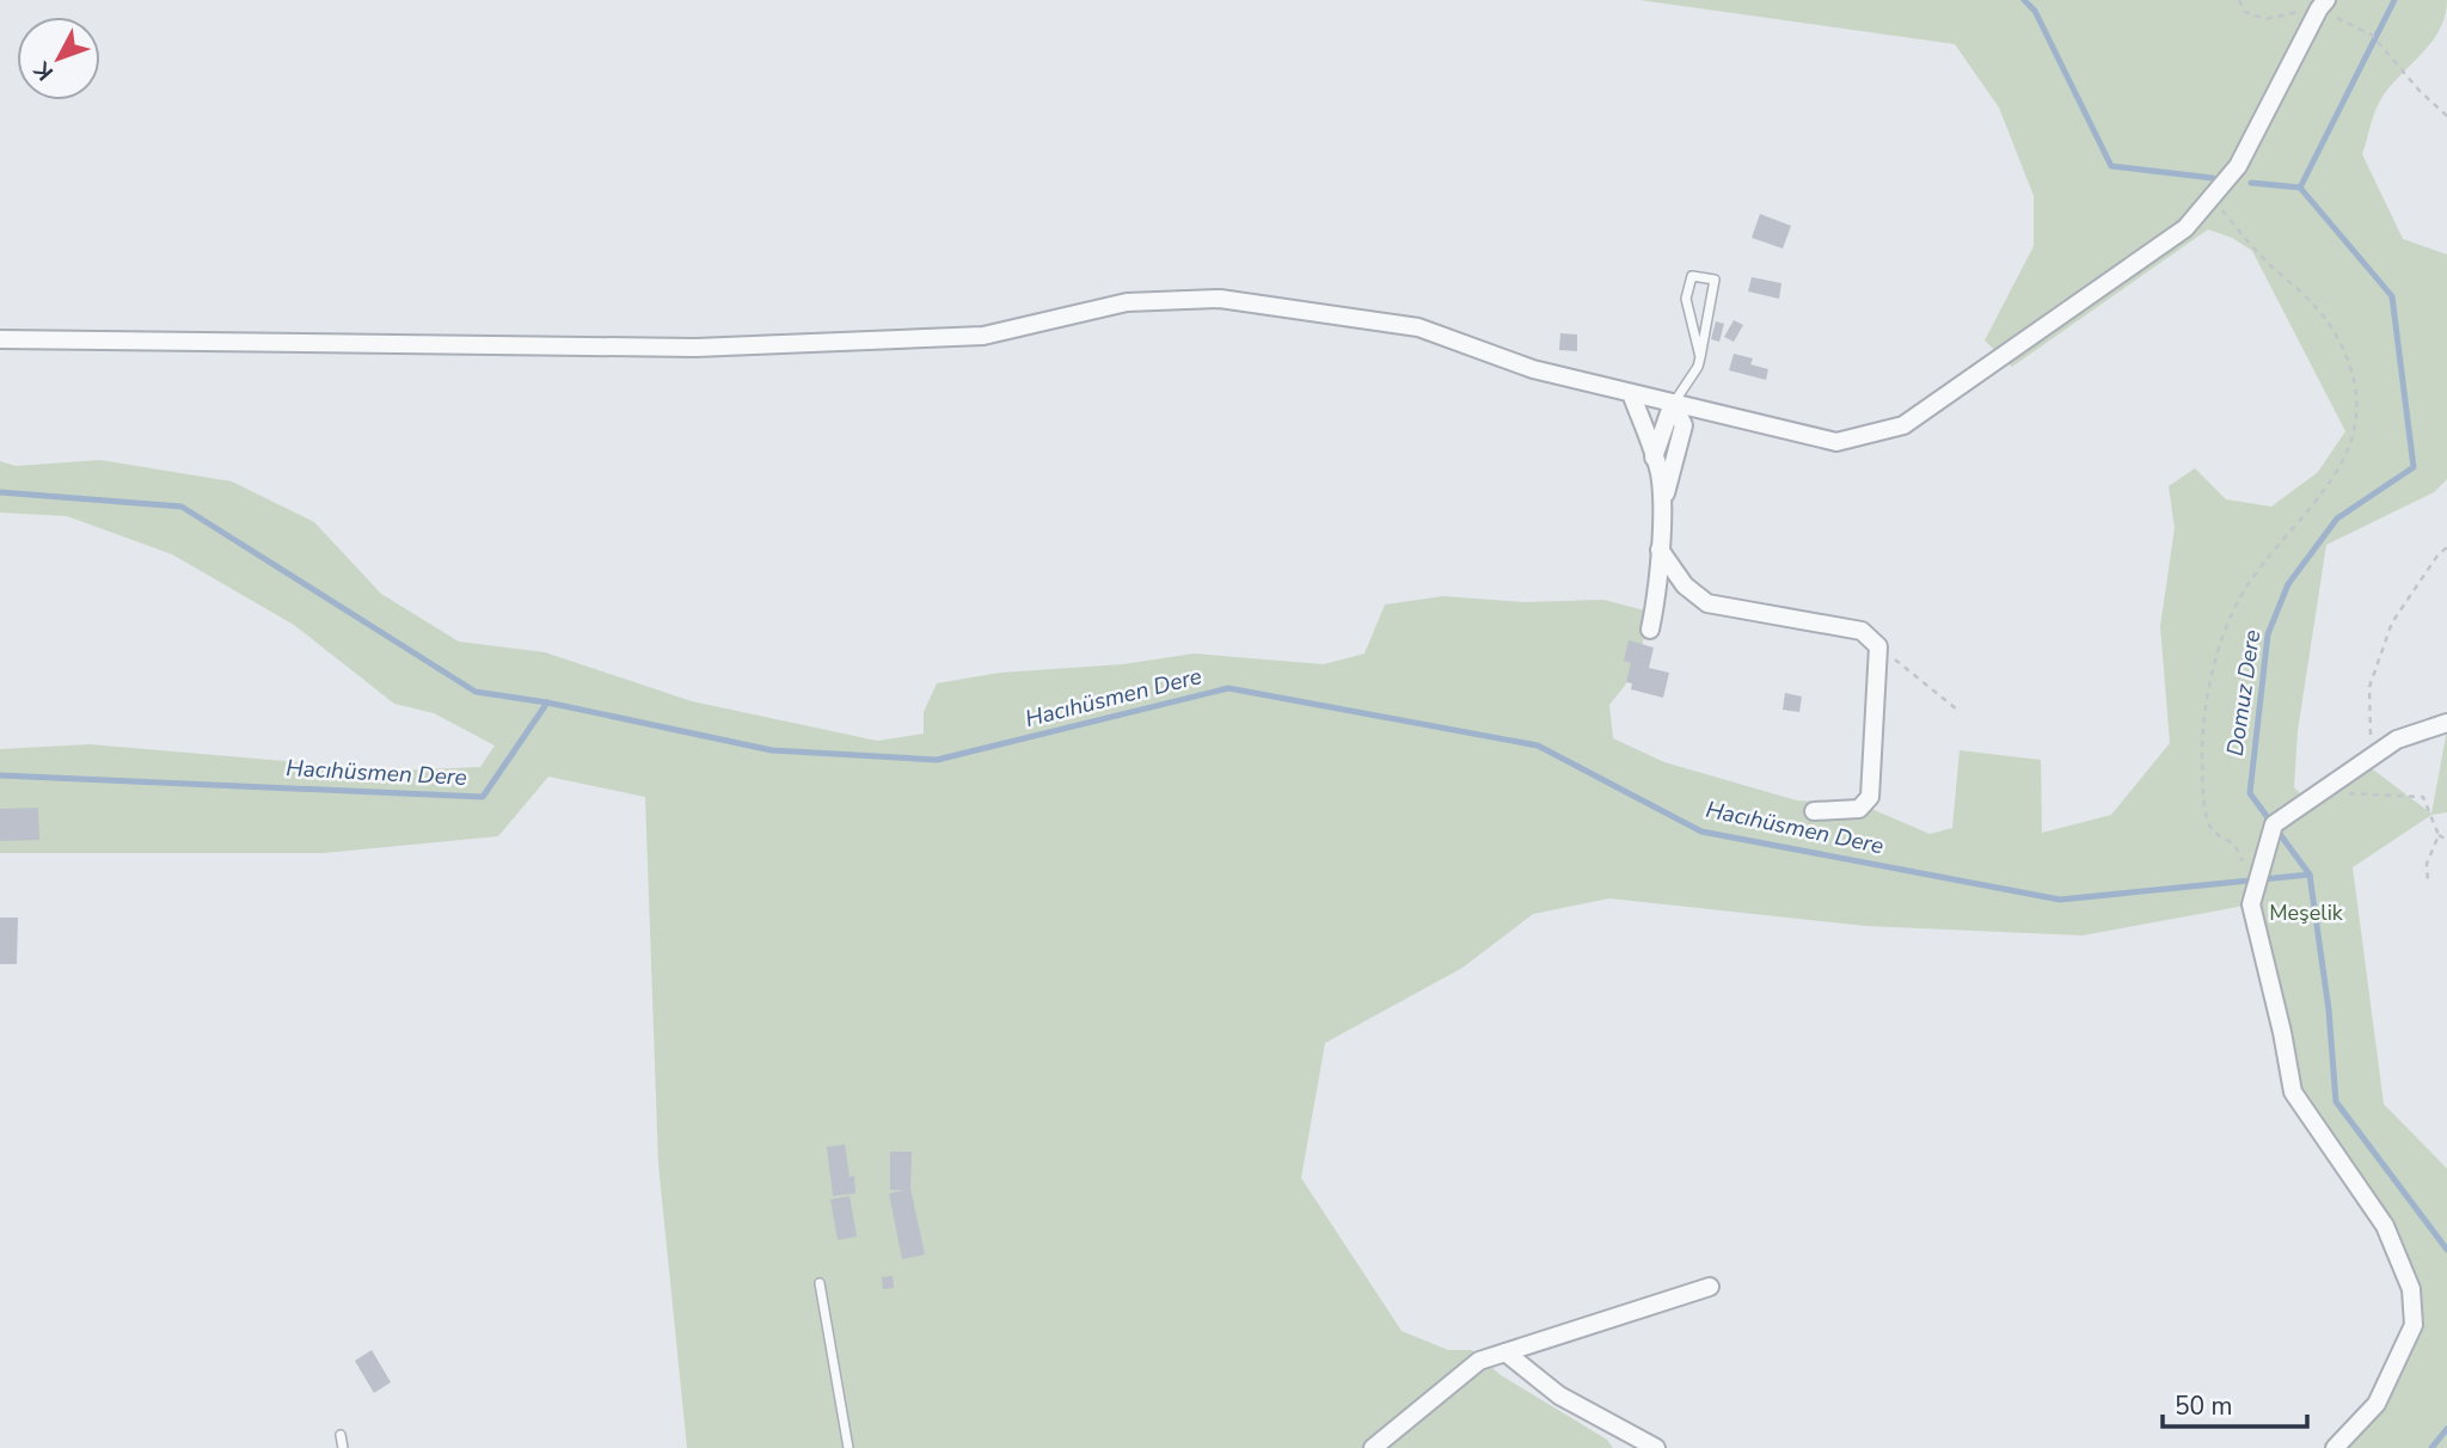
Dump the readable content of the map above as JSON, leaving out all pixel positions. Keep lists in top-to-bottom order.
{
  "water": ["Domuz Dere", "Hacıhüsmen Dere"],
  "parks": ["Meşelik"],
  "scale_bar": "50 m",
  "north": "bottom left"
}
